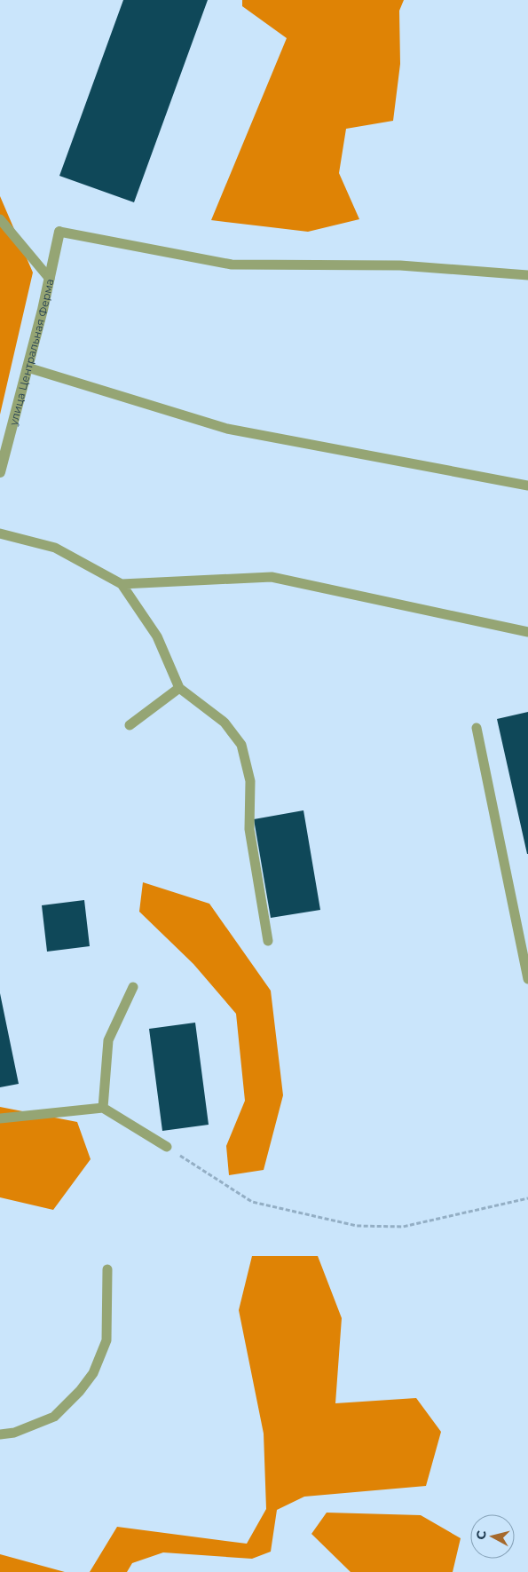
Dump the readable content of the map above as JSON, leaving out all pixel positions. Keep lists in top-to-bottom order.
{
  "streets": {
    "street": ["улица Центральная Ферма"]
  },
  "north": "left"
}
